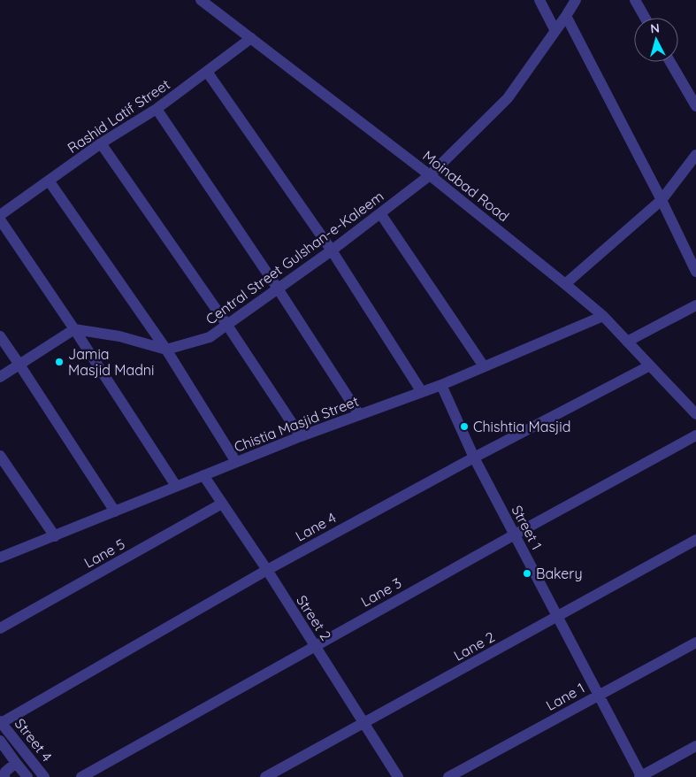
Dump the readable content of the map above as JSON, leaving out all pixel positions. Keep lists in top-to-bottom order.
{
  "streets": {
    "street": [
      "Rashid Latif Street",
      "Moinabad Road",
      "Central Street Gulshan-e-Kaleem",
      "Chistia Masjid Street",
      "Lane 4",
      "Street 1",
      "Lane 5",
      "Lane 3",
      "Street 2",
      "Lane 2",
      "Lane 1",
      "Street 4"
    ]
  },
  "crossings": [
    ["Rashid Latif Street", "Moinabad Road"],
    ["Moinabad Road", "Central Street Gulshan-e-Kaleem"],
    ["Moinabad Road", "Chistia Masjid Street"],
    ["Moinabad Road", "Lane 4"],
    ["Chistia Masjid Street", "Street 1"],
    ["Chistia Masjid Street", "Street 2"],
    ["Lane 4", "Street 1"],
    ["Lane 4", "Street 2"],
    ["Lane 4", "Street 4"],
    ["Street 1", "Lane 3"],
    ["Street 1", "Lane 2"],
    ["Street 1", "Lane 1"],
    ["Lane 5", "Street 2"],
    ["Lane 3", "Street 2"],
    ["Street 2", "Lane 2"]
  ],
  "places": ["Jamia Masjid Madni", "Chishtia Masjid", "Bakery"],
  "north": "top"
}
